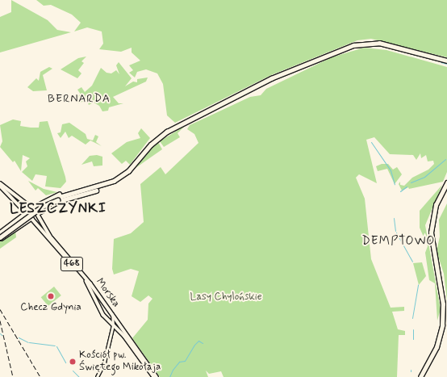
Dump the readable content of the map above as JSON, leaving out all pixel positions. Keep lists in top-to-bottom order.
{
  "streets": {
    "main road": ["468", "Morska"]
  },
  "districts": ["BERNARDA", "LESZCZYNKI", "DEMPTOWO"],
  "parks": ["Lasy Chylońskie"],
  "places": ["Checz Gdynia", "Kościół pw. Świętego Mikołaja"]
}
